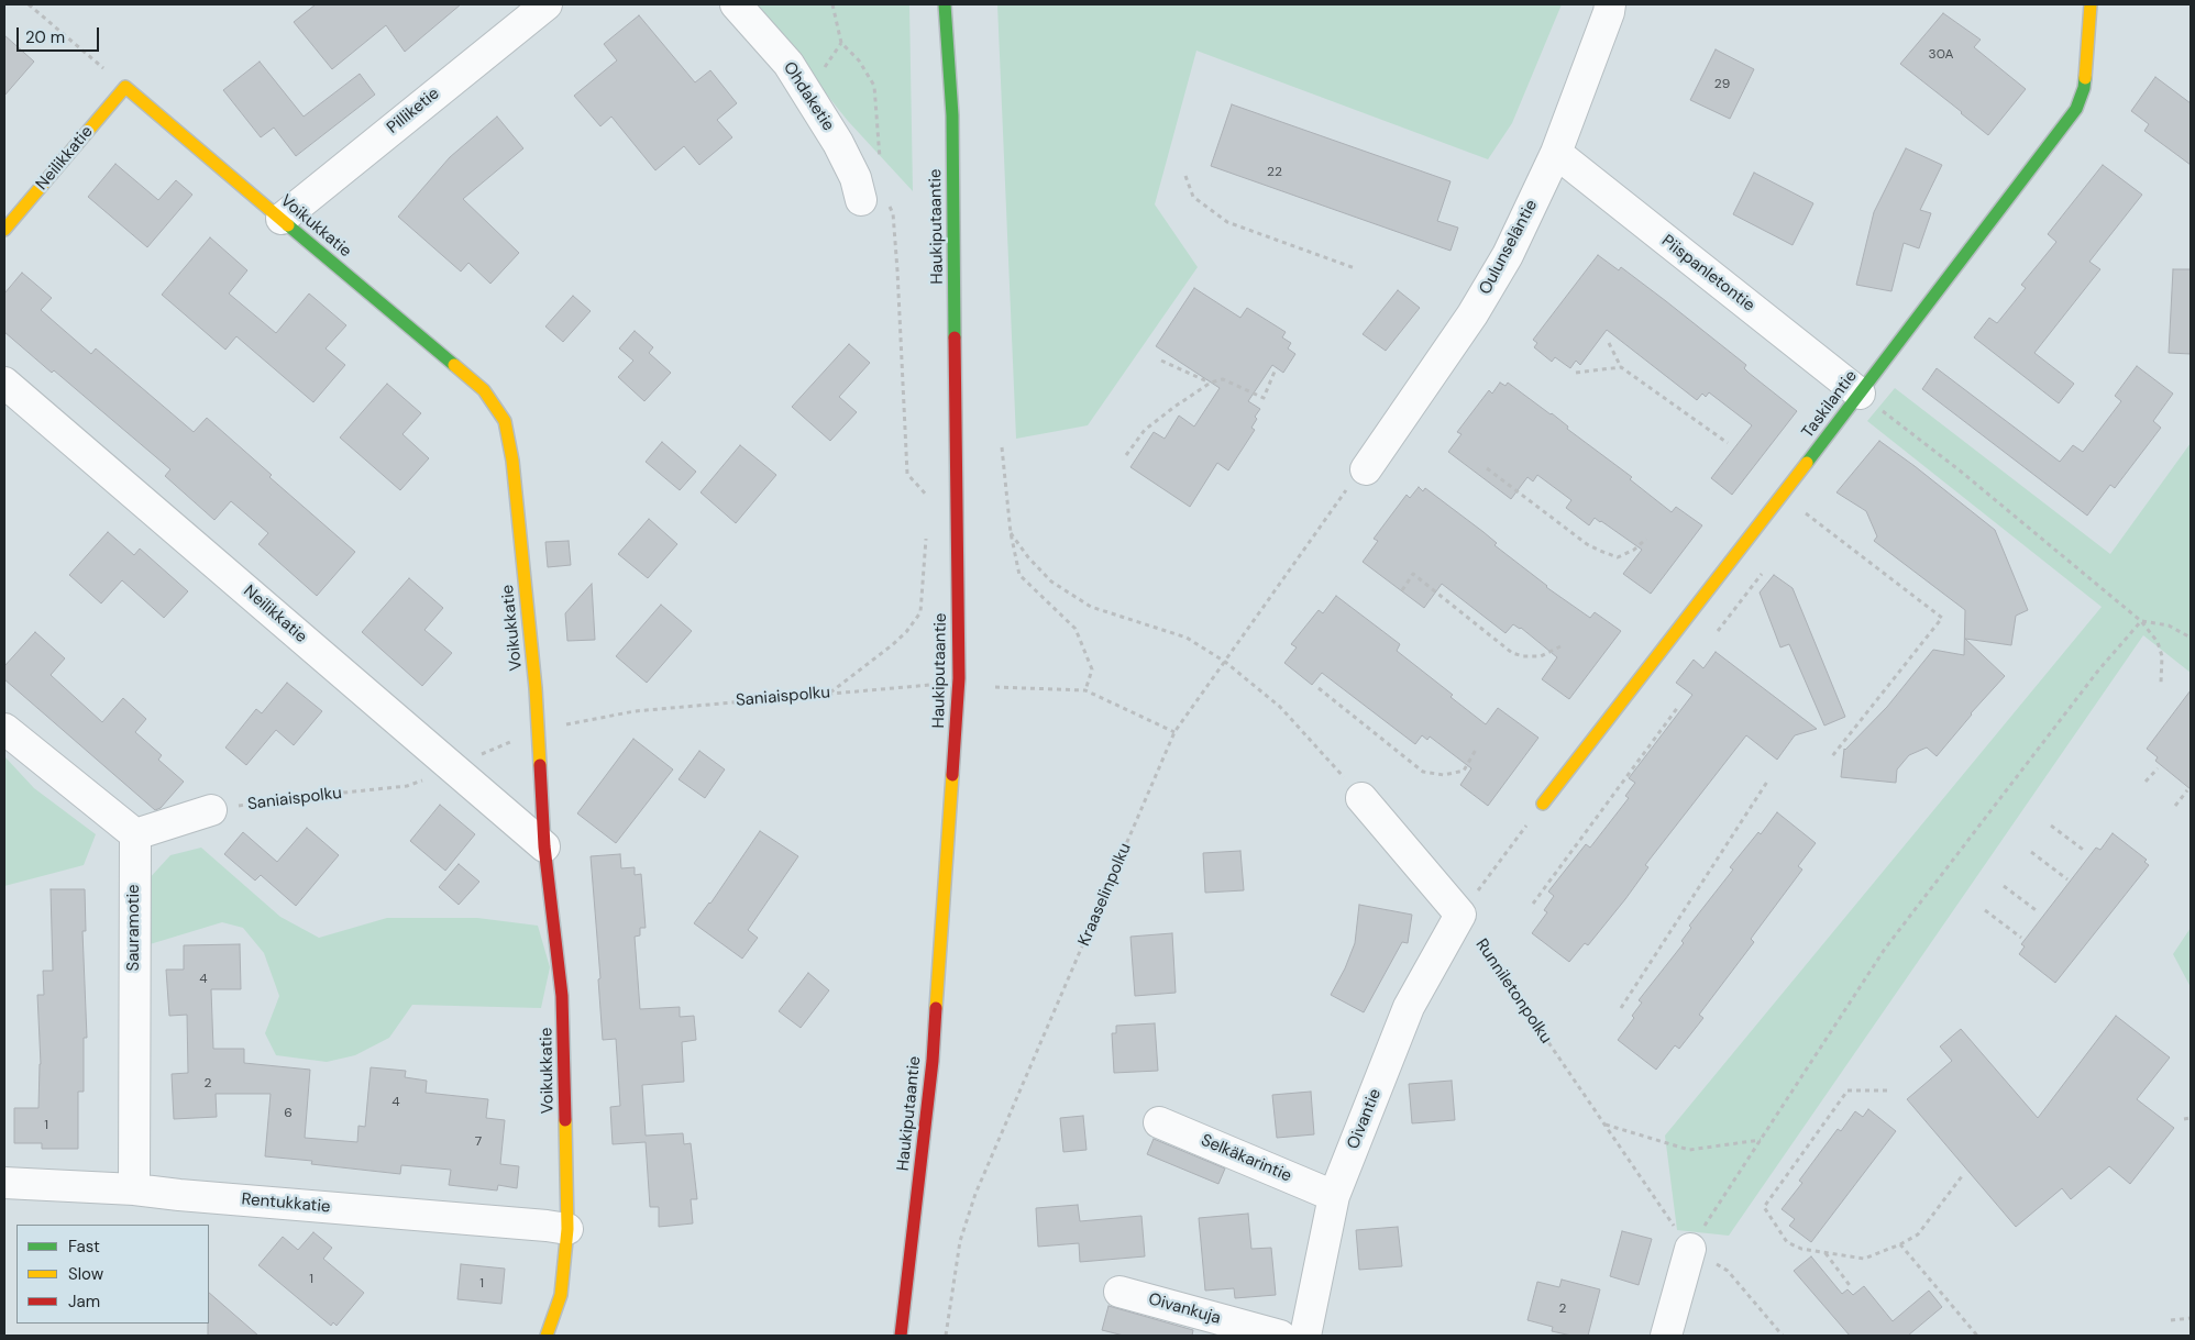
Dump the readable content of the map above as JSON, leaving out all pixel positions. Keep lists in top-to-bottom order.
{
  "streets": {
    "street": [
      "Ohdaketie",
      "Pilliketie",
      "Neilikkatie",
      "Voikukkatie",
      "Haukiputaantie",
      "Oulunseläntie",
      "Piispanletontie",
      "Taskilantie",
      "Sauramotie",
      "Oivantie",
      "Selkäkarintie",
      "Rentukkatie",
      "Oivankuja"
    ],
    "path": ["Saniaispolku", "Kraaselinpolku", "Runniletonpolku"]
  },
  "crossings": [
    ["Pilliketie", "Voikukkatie"],
    ["Neilikkatie", "Voikukkatie"],
    ["Neilikkatie", "Saniaispolku"],
    ["Voikukkatie", "Rentukkatie"],
    ["Oulunseläntie", "Piispanletontie"],
    ["Oulunseläntie", "Kraaselinpolku"],
    ["Piispanletontie", "Taskilantie"],
    ["Sauramotie", "Rentukkatie"],
    ["Runniletonpolku", "Oivantie"],
    ["Oivantie", "Selkäkarintie"]
  ],
  "house_numbers": [
    "30A",
    "29",
    "22",
    "4",
    "2",
    "4",
    "6",
    "1",
    "7",
    "1",
    "1",
    "2"
  ],
  "legend": ["Fast", "Slow", "Jam"],
  "scale_bar": "20 m"
}
